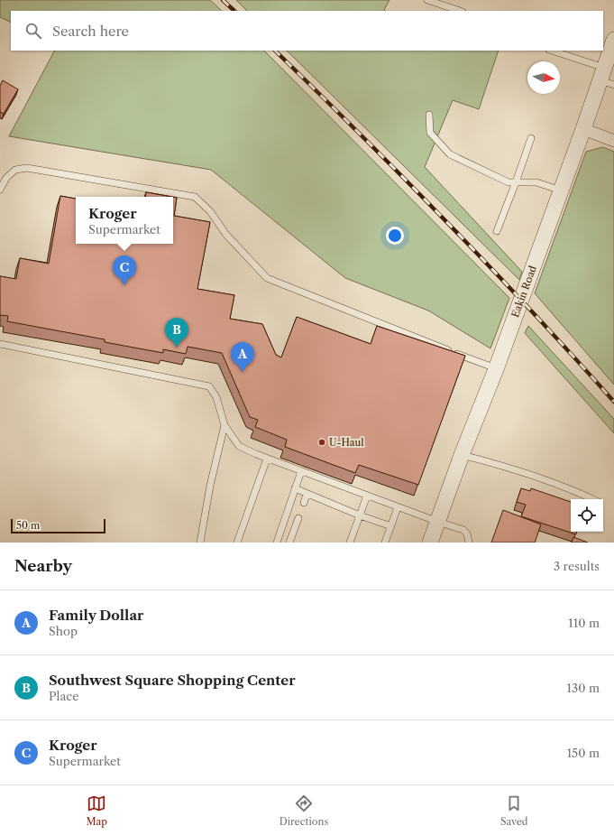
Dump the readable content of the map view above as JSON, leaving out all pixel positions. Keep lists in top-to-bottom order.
{
  "streets": {
    "street": ["Eakin Road"]
  },
  "places": ["U-Haul"],
  "scale_bar": "50 m",
  "north": "right",
  "page": {
    "search": "Search here",
    "popup": ["Kroger", "Supermarket"],
    "pins": ["C", "B", "A"],
    "scale": "50 m",
    "heading": ["Nearby", "3 results"],
    "list": [
      {
        "mark": "A",
        "name": "Family Dollar",
        "note": "Shop",
        "value": "110 m"
      },
      {
        "mark": "B",
        "name": "Southwest Square Shopping Center",
        "note": "Place",
        "value": "130 m"
      },
      {
        "mark": "C",
        "name": "Kroger",
        "note": "Supermarket",
        "value": "150 m"
      }
    ],
    "nav": ["Map", "Directions", "Saved"]
  }
}
